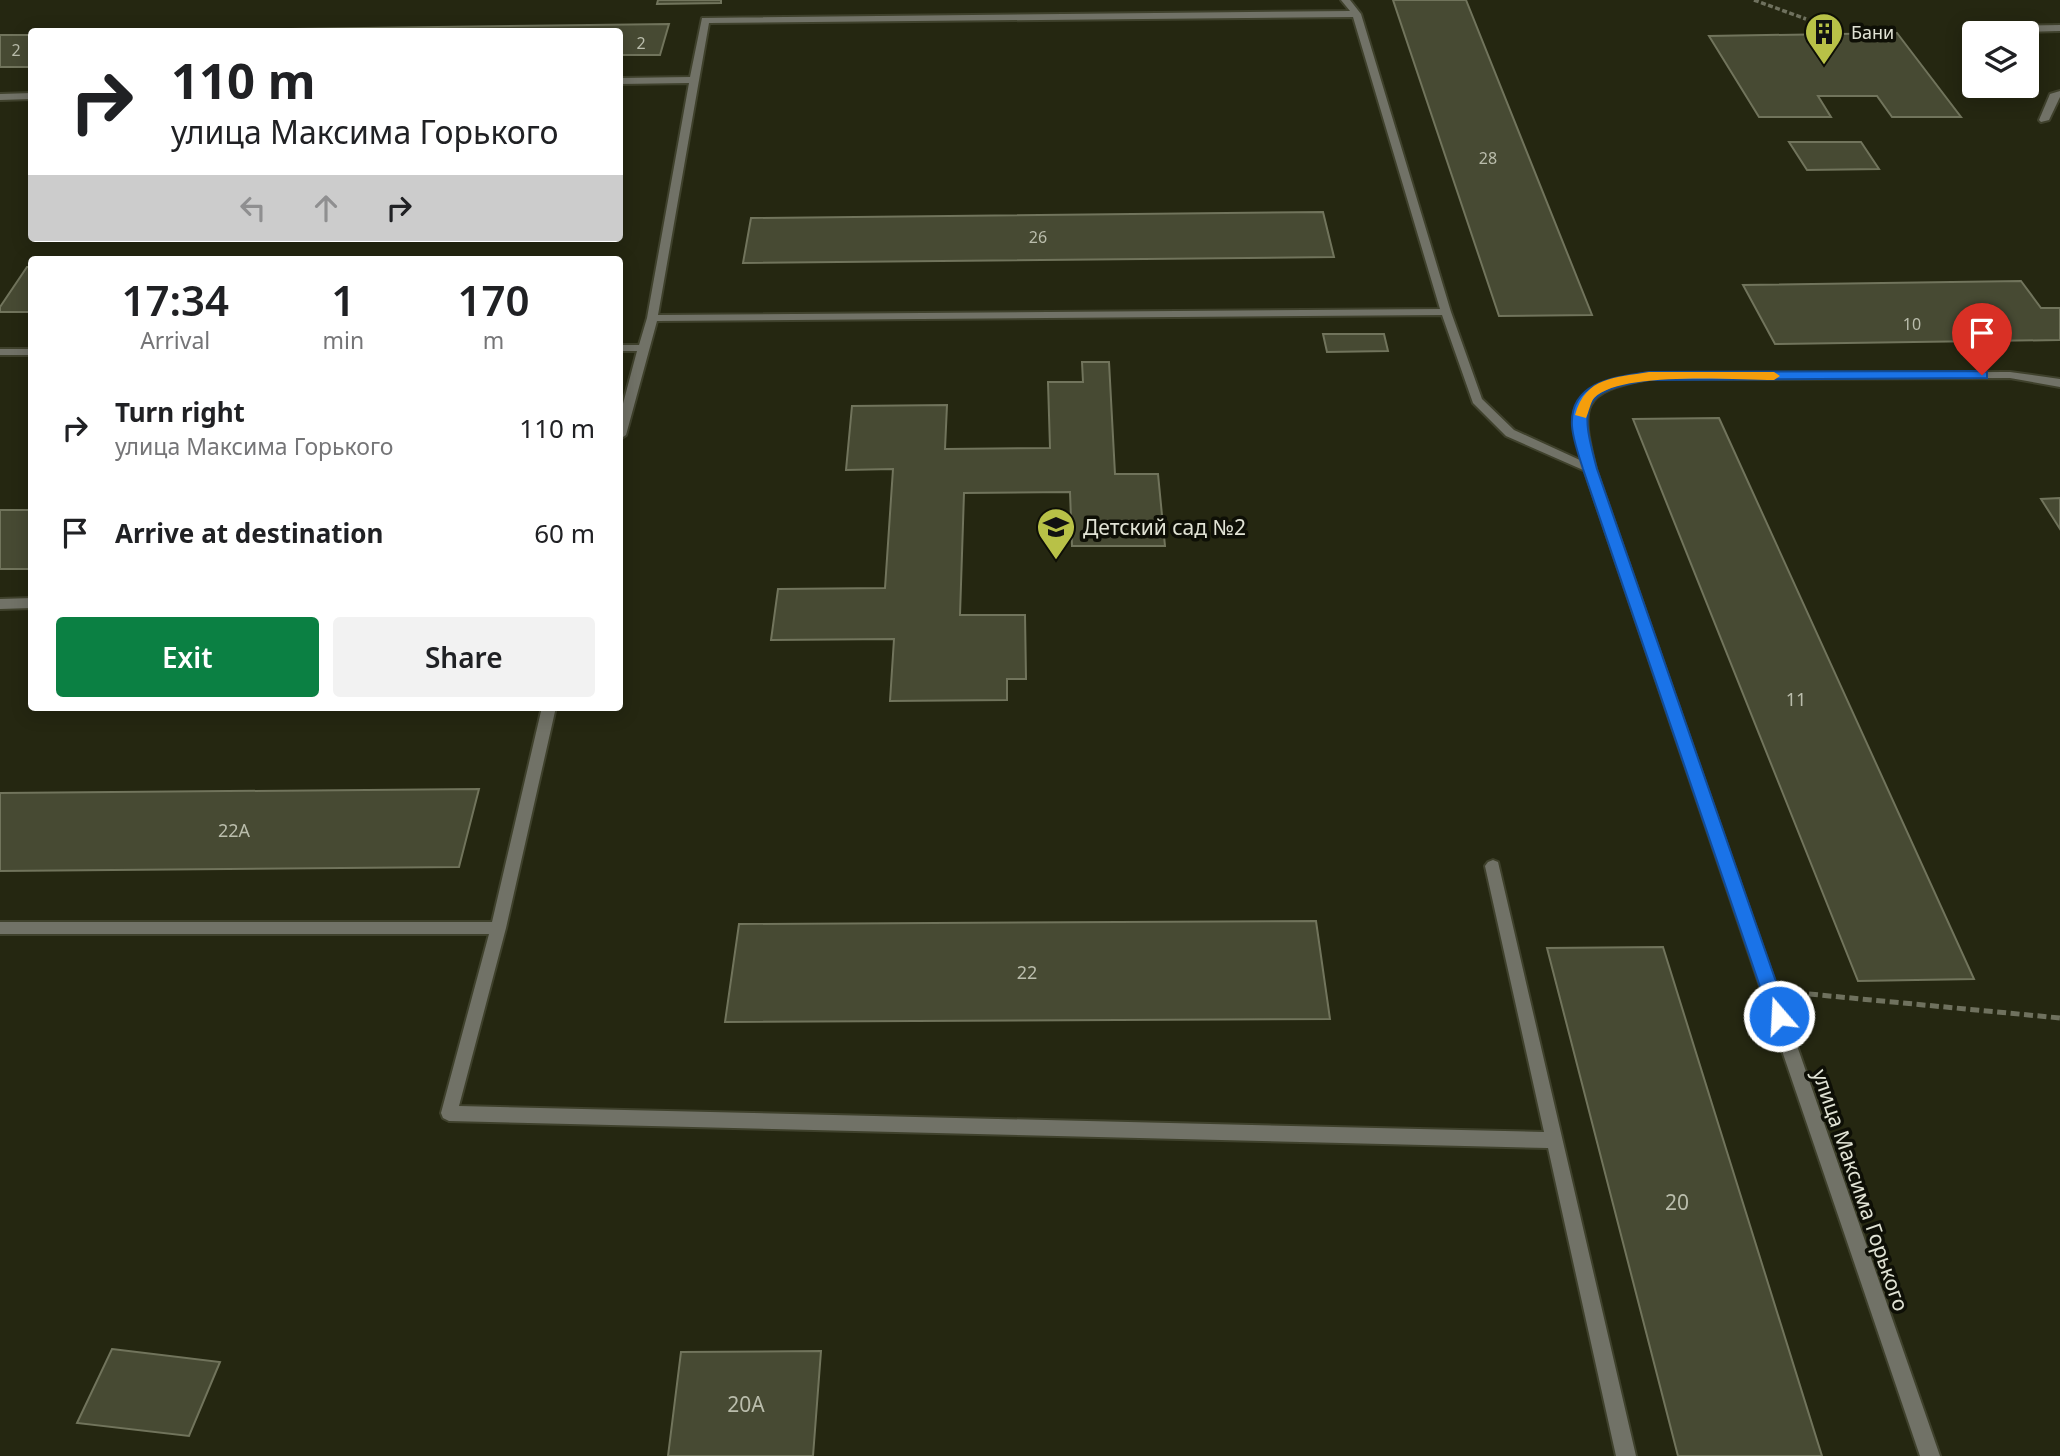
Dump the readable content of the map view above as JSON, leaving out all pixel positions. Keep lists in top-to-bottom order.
{
  "streets": {
    "street": ["улица Максима Горького"]
  },
  "places": {
    "building": ["Бани"],
    "school or university": ["Детский сад №2"]
  },
  "house_numbers": [
    "2",
    "2",
    "28",
    "26",
    "10",
    "11",
    "22А",
    "22",
    "20",
    "20А"
  ],
  "page": {
    "turn": ["110 m", "улица Максима Горького"],
    "eta": [
      "17:34",
      "Arrival",
      "1",
      "min",
      "170",
      "m"
    ],
    "list": [
      {
        "name": "Turn right",
        "note": "улица Максима Горького",
        "value": "110 m"
      },
      {
        "name": "Arrive at destination",
        "value": "60 m"
      }
    ],
    "buttons": ["Exit", "Share"]
  }
}
